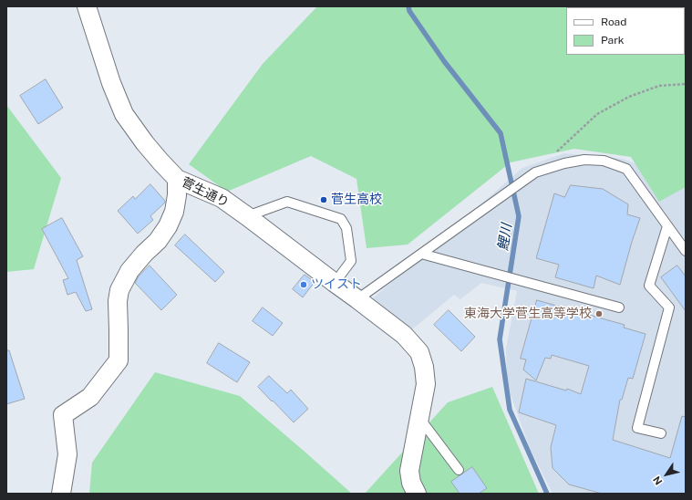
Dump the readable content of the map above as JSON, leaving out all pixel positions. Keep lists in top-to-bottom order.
{
  "streets": {
    "street": ["菅生通り"]
  },
  "water": ["鯉川"],
  "places": ["菅生高校", "ツイスト", "東海大学菅生高等学校"],
  "legend": ["Road", "Park"],
  "north": "bottom left"
}
